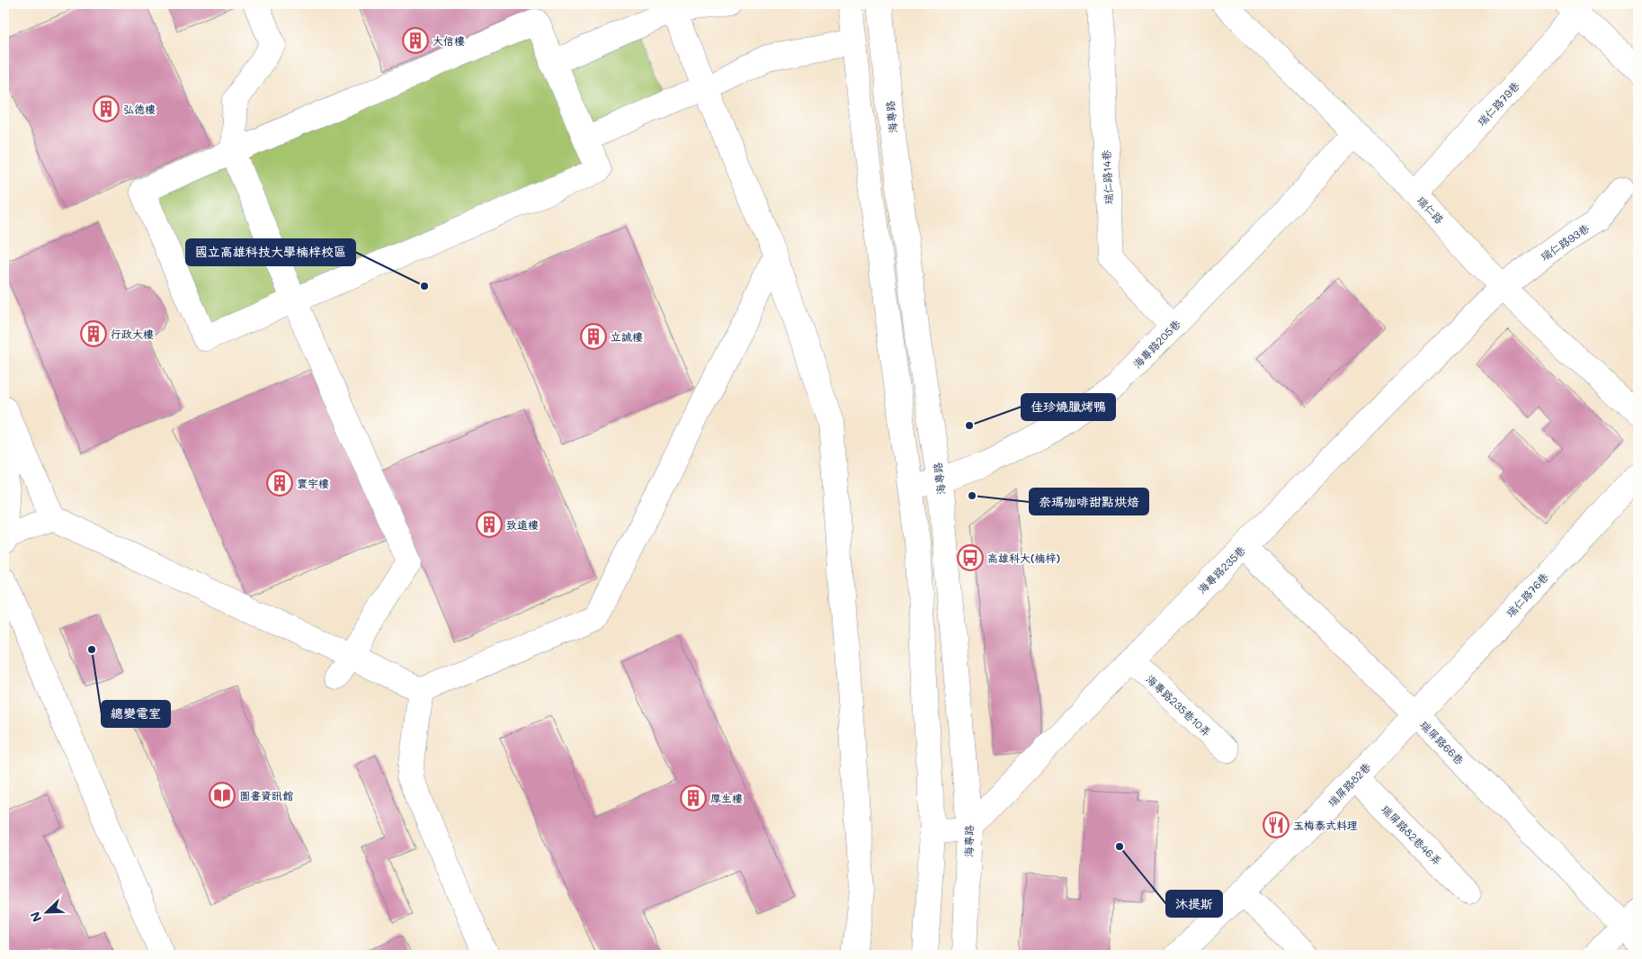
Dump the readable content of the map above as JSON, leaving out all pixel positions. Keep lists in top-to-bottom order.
{
  "streets": {
    "street": [
      "瑞仁路79巷",
      "海專路",
      "瑞仁路14巷",
      "瑞仁路",
      "瑞仁路93巷",
      "海專路205巷",
      "海專路235巷",
      "瑞仁路76巷",
      "海專路235巷10弄",
      "瑞屏路66巷",
      "瑞屏路82巷",
      "瑞屏路82巷46弄"
    ]
  },
  "crossings": [
    ["瑞仁路79巷", "瑞仁路"],
    ["海專路", "海專路205巷"],
    ["海專路", "海專路235巷"],
    ["瑞仁路14巷", "海專路205巷"],
    ["瑞仁路", "瑞仁路93巷"],
    ["瑞仁路", "海專路205巷"],
    ["瑞仁路", "海專路235巷"],
    ["瑞仁路93巷", "海專路235巷"],
    ["海專路235巷", "海專路235巷10弄"],
    ["海專路235巷", "瑞屏路66巷"],
    ["瑞仁路76巷", "瑞屏路66巷"],
    ["瑞仁路76巷", "瑞屏路82巷"],
    ["瑞屏路66巷", "瑞屏路82巷"],
    ["瑞屏路82巷", "瑞屏路82巷46弄"]
  ],
  "places": {
    "building": [
      "大信樓",
      "弘德樓",
      "行政大樓",
      "立誠樓",
      "寰宇樓",
      "致遠樓",
      "厚生樓"
    ],
    "other": [
      "國立高雄科技大學楠梓校區",
      "佳珍燒臘烤鴨",
      "奈瑪咖啡甜點烘焙",
      "總變電室",
      "沐提斯"
    ],
    "bus stop": ["高雄科大(楠梓)"],
    "library": ["圖書資訊館"],
    "restaurant": ["玉梅泰式料理"]
  },
  "north": "bottom left"
}
